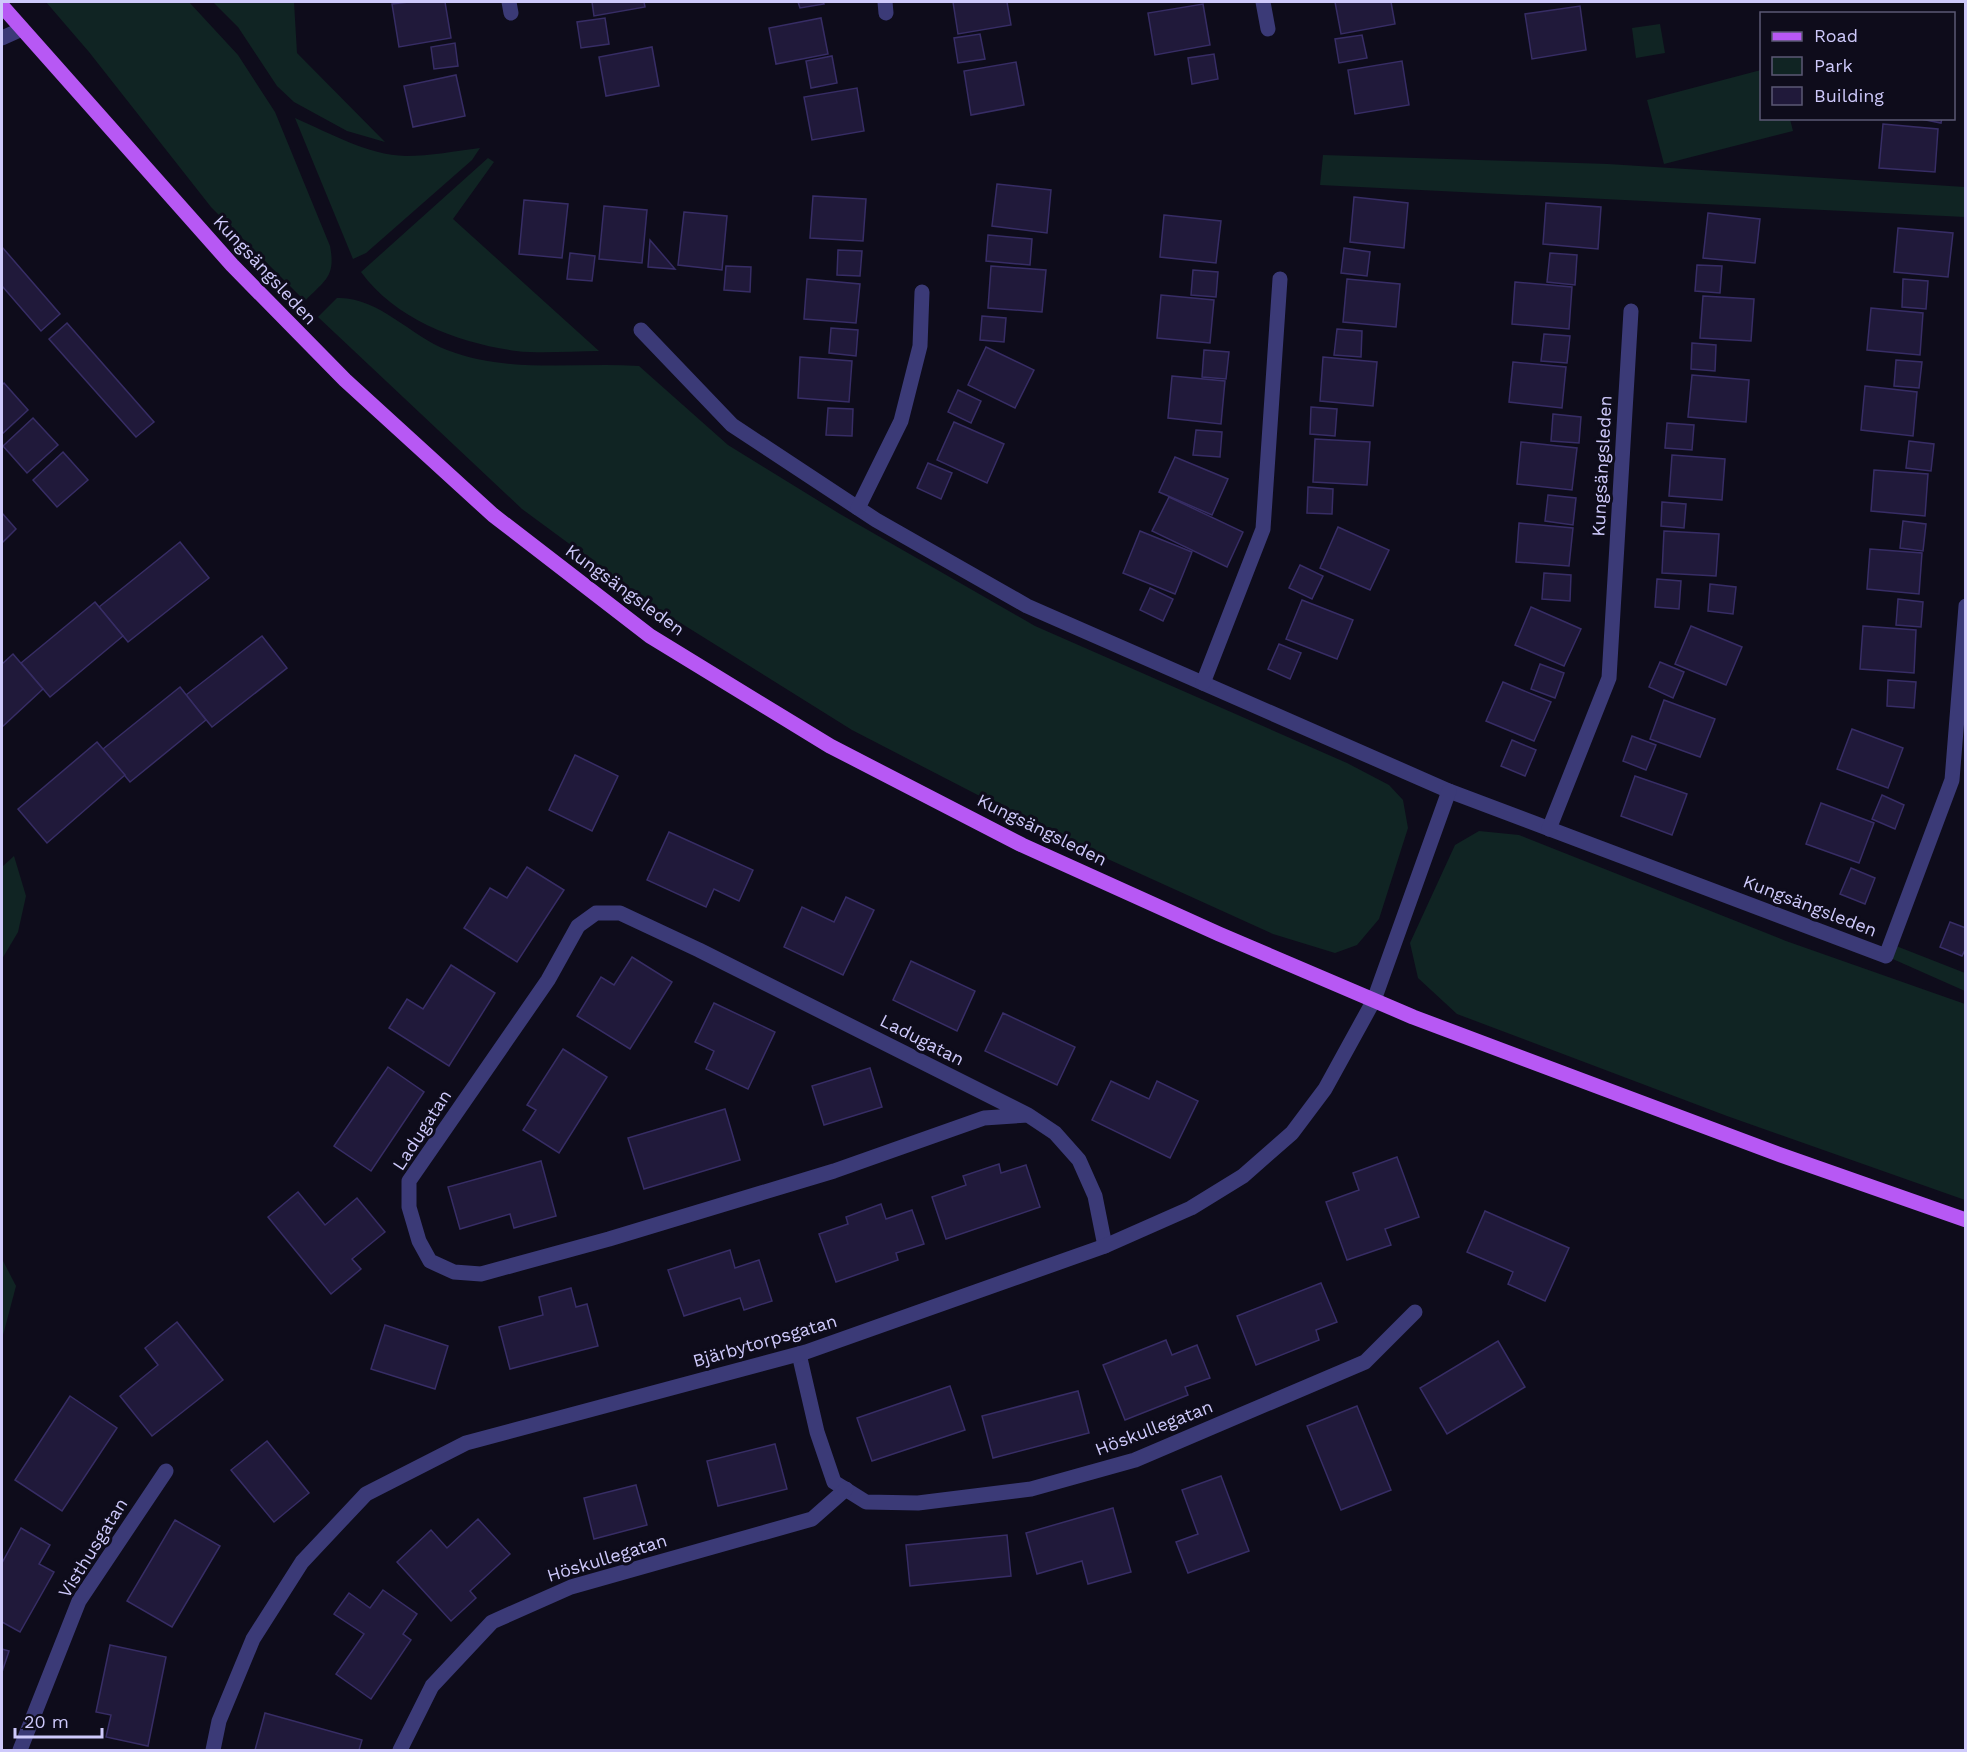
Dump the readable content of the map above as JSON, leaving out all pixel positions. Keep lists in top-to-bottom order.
{
  "streets": {
    "main road": ["Kungsängsleden"],
    "street": [
      "Ladugatan",
      "Bjärbytorpsgatan",
      "Höskullegatan",
      "Visthusgatan"
    ]
  },
  "crossings": [
    ["Kungsängsleden", "Bjärbytorpsgatan"],
    ["Ladugatan", "Bjärbytorpsgatan"],
    ["Bjärbytorpsgatan", "Höskullegatan"]
  ],
  "legend": ["Road", "Park", "Building"],
  "scale_bar": "20 m"
}
